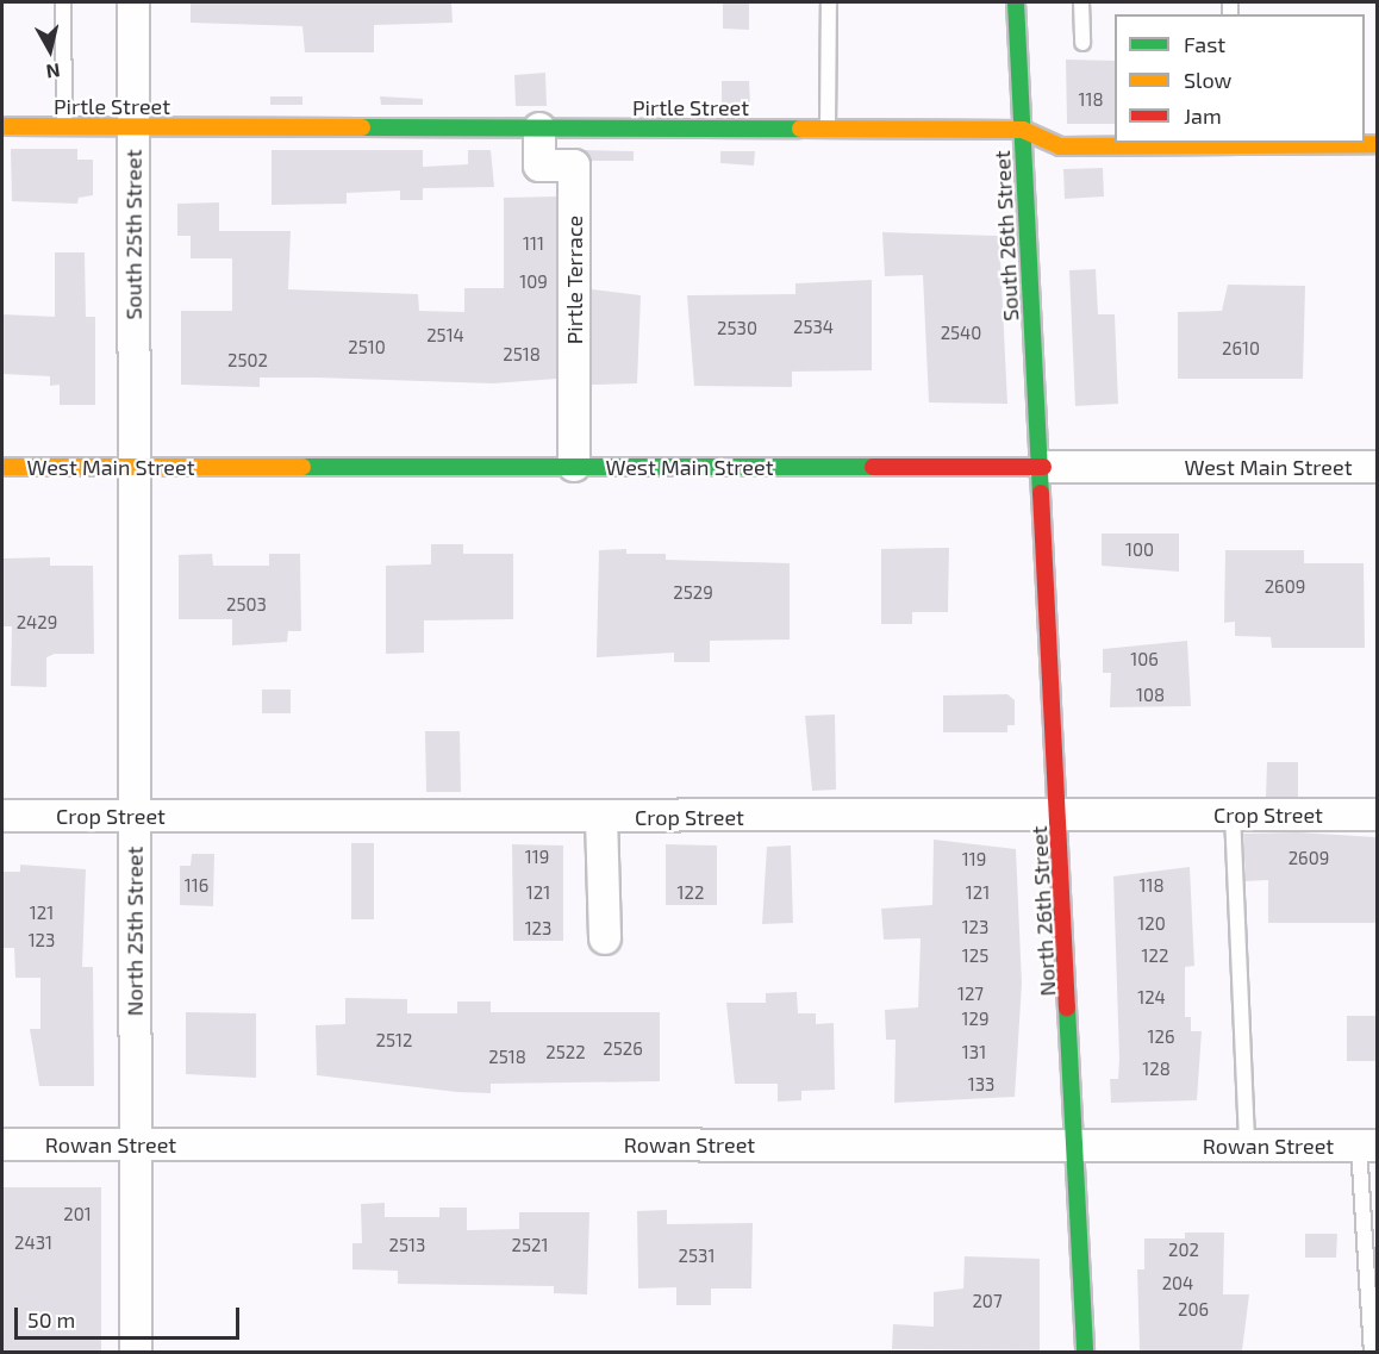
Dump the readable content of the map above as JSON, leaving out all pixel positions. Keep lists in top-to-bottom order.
{
  "streets": {
    "street": [
      "Pirtle Street",
      "South 25th Street",
      "South 26th Street",
      "Pirtle Terrace",
      "West Main Street",
      "Crop Street",
      "North 26th Street",
      "North 25th Street",
      "Rowan Street"
    ]
  },
  "crossings": [
    ["Pirtle Street", "South 25th Street"],
    ["Pirtle Street", "South 26th Street"],
    ["Pirtle Street", "Pirtle Terrace"],
    ["South 25th Street", "West Main Street"],
    ["South 25th Street", "North 25th Street"],
    ["South 26th Street", "West Main Street"],
    ["South 26th Street", "North 26th Street"],
    ["Pirtle Terrace", "West Main Street"],
    ["West Main Street", "North 26th Street"],
    ["West Main Street", "North 25th Street"],
    ["Crop Street", "North 26th Street"],
    ["Crop Street", "North 25th Street"],
    ["North 26th Street", "Rowan Street"],
    ["North 25th Street", "Rowan Street"]
  ],
  "house_numbers": [
    "118",
    "111",
    "109",
    "2534",
    "2530",
    "2540",
    "2514",
    "2510",
    "2610",
    "2518",
    "2502",
    "100",
    "2609",
    "2529",
    "2503",
    "2429",
    "106",
    "108",
    "119",
    "2609",
    "119",
    "116",
    "118",
    "121",
    "122",
    "121",
    "121",
    "120",
    "123",
    "123",
    "123",
    "125",
    "122",
    "127",
    "124",
    "129",
    "126",
    "2512",
    "2526",
    "2522",
    "131",
    "2518",
    "128",
    "133",
    "201",
    "2431",
    "2513",
    "2521",
    "202",
    "2531",
    "204",
    "207",
    "206"
  ],
  "legend": ["Fast", "Slow", "Jam"],
  "scale_bar": "50 m",
  "north": "bottom"
}
